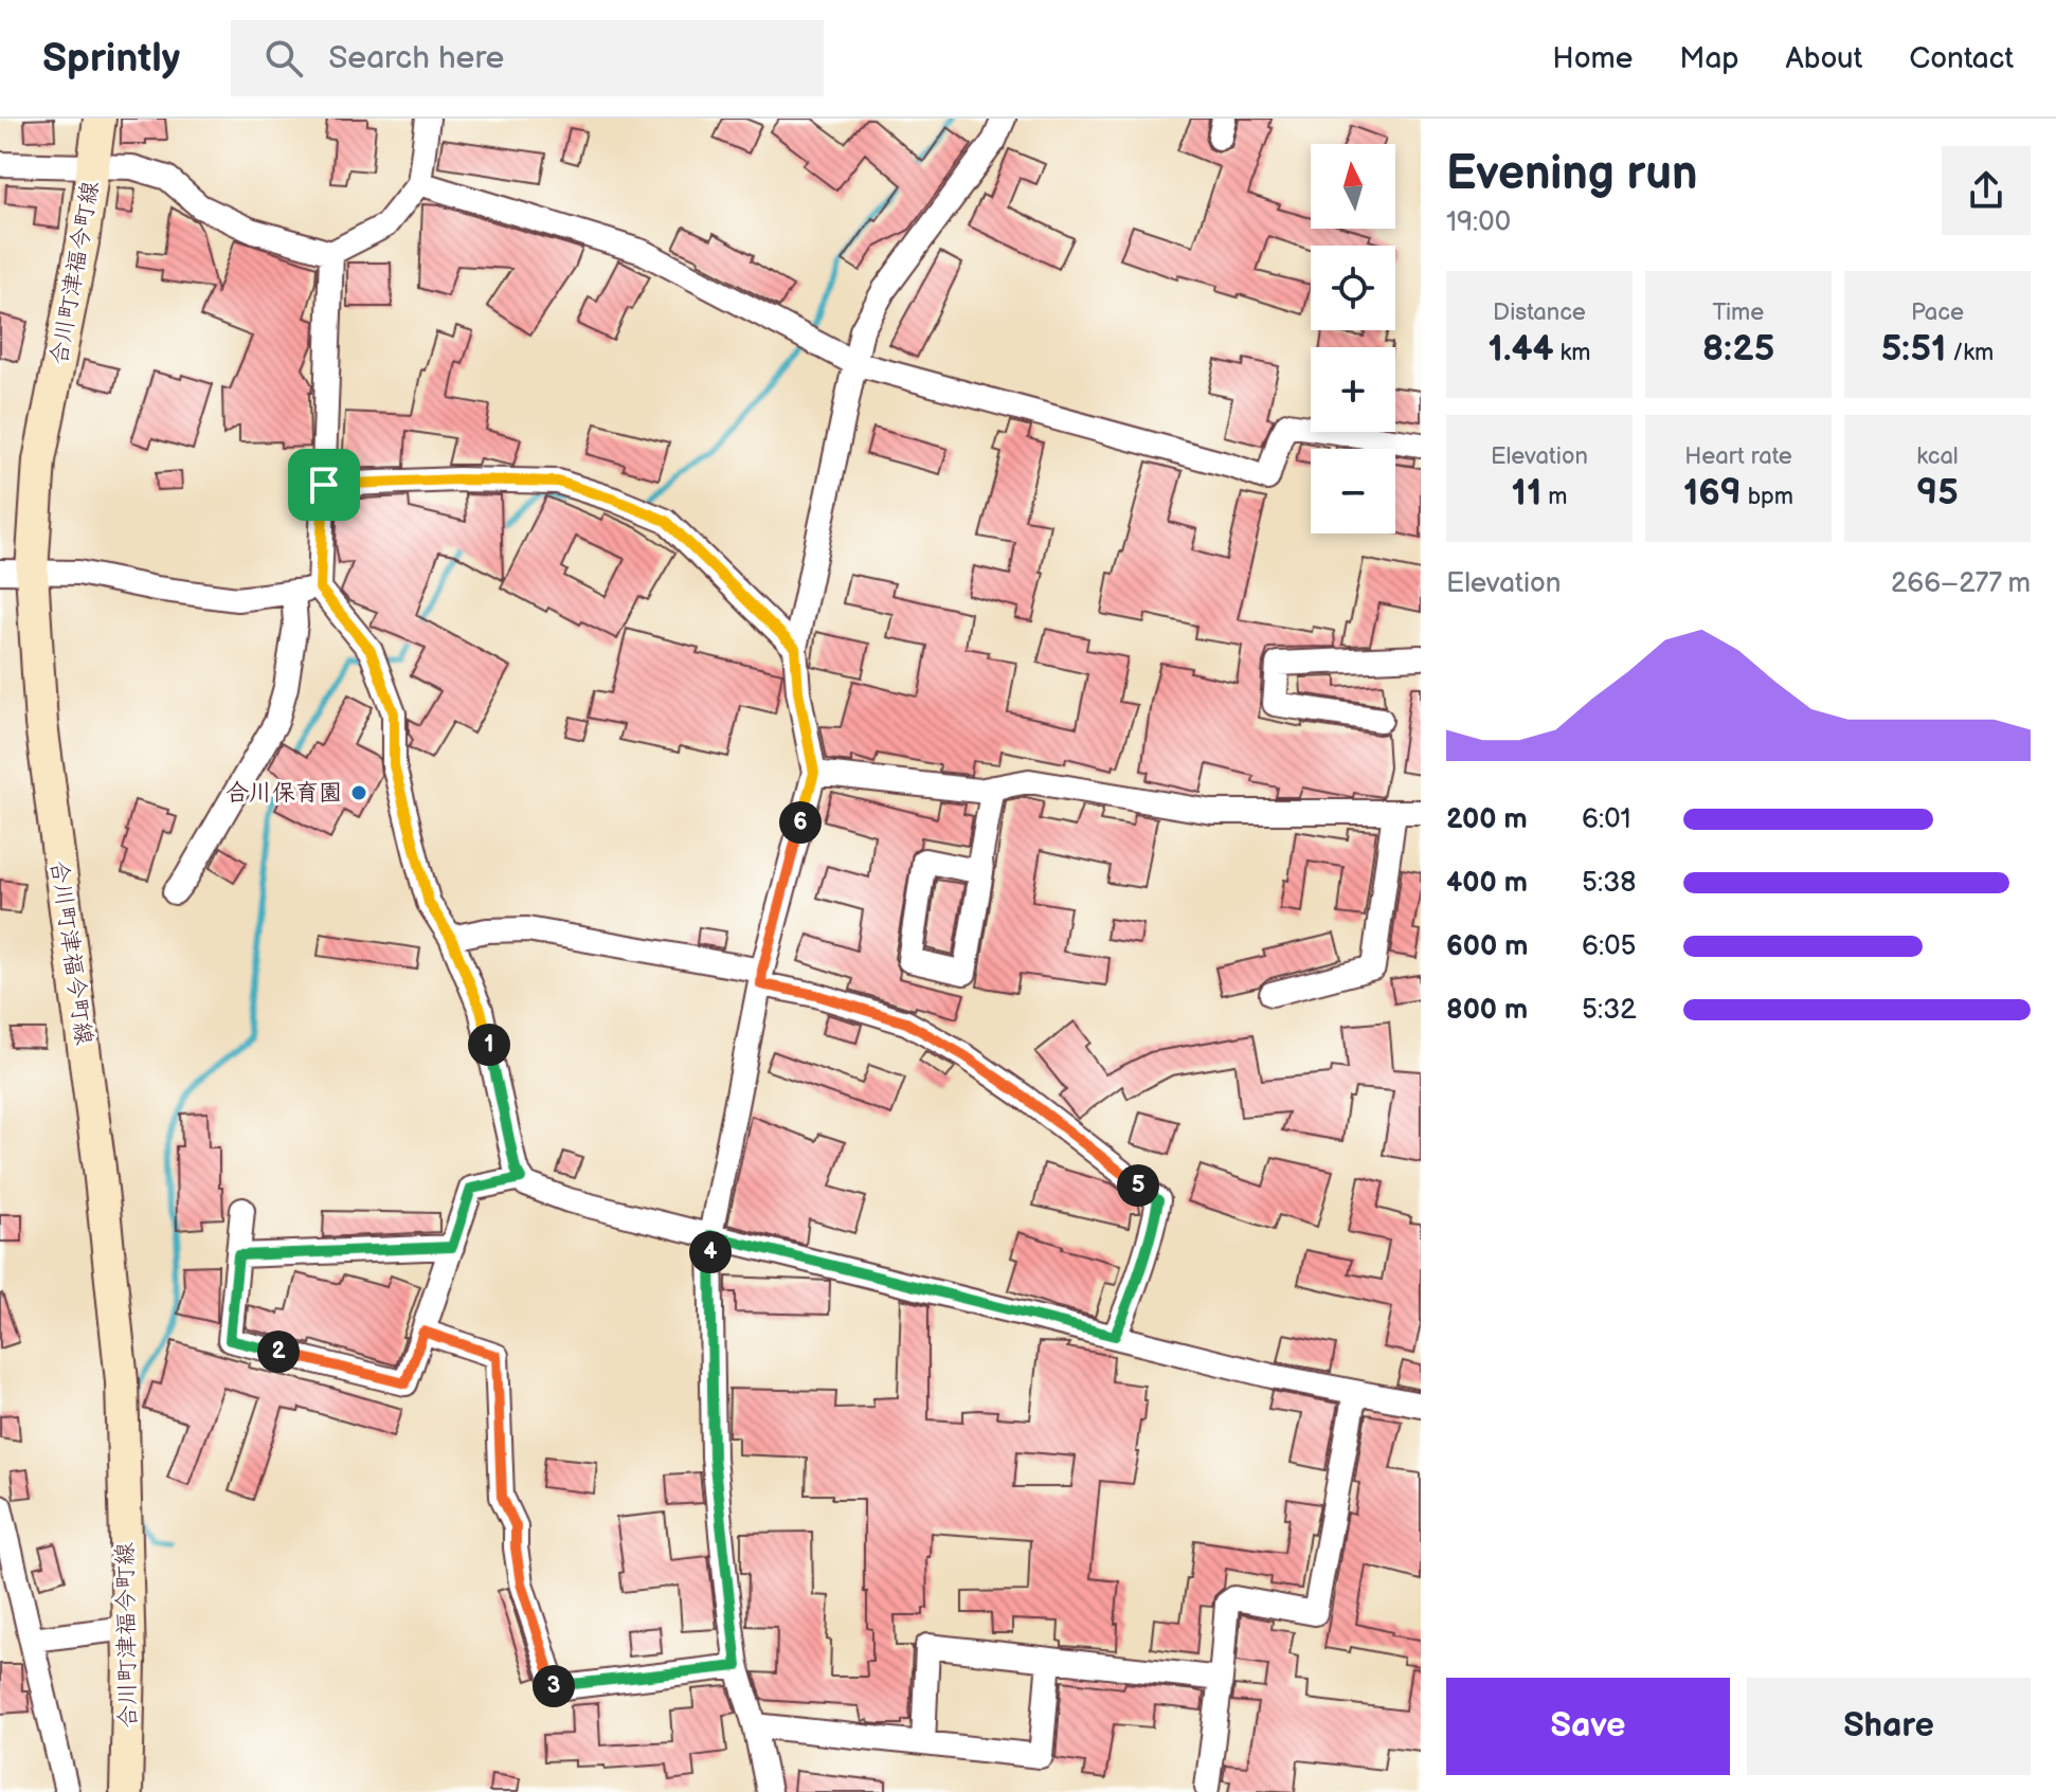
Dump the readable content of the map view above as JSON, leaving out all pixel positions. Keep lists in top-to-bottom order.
{
  "streets": {
    "street": ["合川町津福今町線"]
  },
  "places": ["合川保育園"],
  "north": "top",
  "page": {
    "header": "Sprintly",
    "search": "Search here",
    "nav": [
      "Home",
      "Map",
      "About",
      "Contact"
    ],
    "heading": ["Evening run", "19:00"],
    "map_buttons": ["+", "−"],
    "stats": [
      ["Distance", "1.44 km"],
      ["Time", "8:25"],
      ["Pace", "5:51 /km"],
      ["Elevation", "11 m"],
      ["Heart rate", "169 bpm"],
      ["kcal", "95"]
    ],
    "chart": ["Elevation", "266–277 m"],
    "list": [
      {
        "name": "200 m",
        "note": "6:01"
      },
      {
        "name": "400 m",
        "note": "5:38"
      },
      {
        "name": "600 m",
        "note": "6:05"
      },
      {
        "name": "800 m",
        "note": "5:32"
      }
    ],
    "pins": [
      "6",
      "1",
      "5",
      "4",
      "2",
      "3"
    ],
    "buttons": ["Save", "Share"]
  }
}
